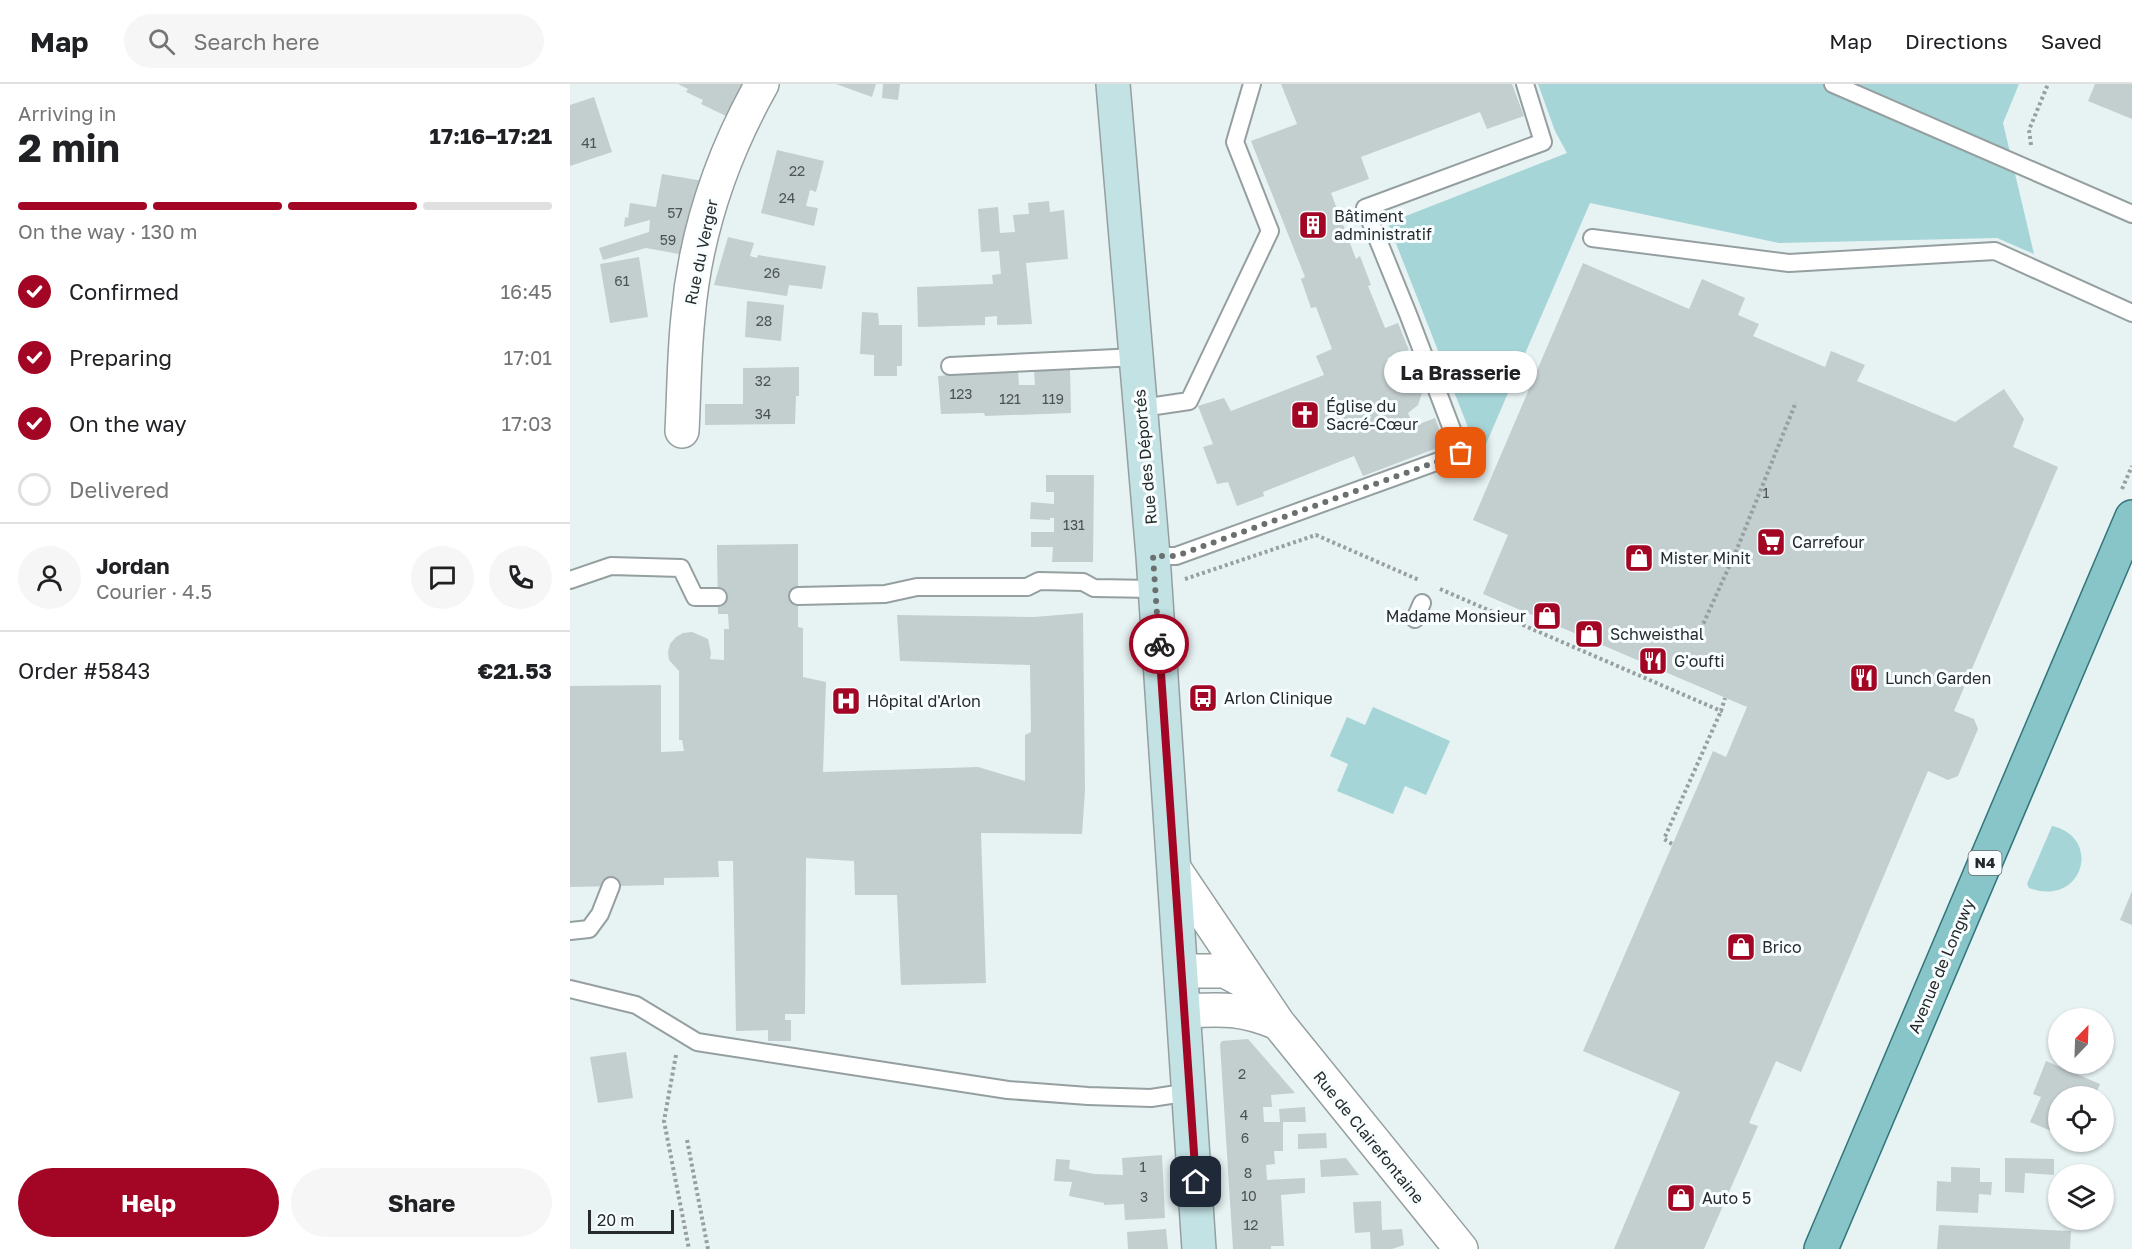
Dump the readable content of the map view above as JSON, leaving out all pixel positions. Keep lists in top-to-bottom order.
{
  "streets": {
    "main road": ["Rue des Déportés", "N4", "Avenue de Longwy"],
    "street": ["Rue du Verger", "Rue de Clairefontaine"]
  },
  "crossings": [
    ["Rue des Déportés", "Rue de Clairefontaine"]
  ],
  "places": {
    "building": ["Bâtiment administratif"],
    "church": ["Église du Sacré-Cœur"],
    "other": ["La Brasserie"],
    "supermarket": ["Carrefour"],
    "shop": [
      "Mister Minit",
      "Madame Monsieur",
      "Schweisthal",
      "Brico",
      "Auto 5"
    ],
    "restaurant": ["G'oufti", "Lunch Garden"],
    "bus stop": ["Arlon Clinique"],
    "hospital": ["Hôpital d'Arlon"]
  },
  "house_numbers": [
    "41",
    "22",
    "24",
    "57",
    "59",
    "26",
    "61",
    "28",
    "32",
    "123",
    "121",
    "119",
    "34",
    "1",
    "131",
    "2",
    "4",
    "6",
    "1",
    "8",
    "10",
    "3",
    "12"
  ],
  "scale_bar": "20 m",
  "north": "top right",
  "page": {
    "header": "Map",
    "search": "Search here",
    "nav": ["Map", "Directions", "Saved"],
    "heading": ["2 min", "Arriving in", "17:16–17:21"],
    "panel": [
      "Jordan",
      "Courier · 4.5",
      "Order #5843",
      "€21.53"
    ],
    "bar": "On the way · 130 m",
    "list": [
      ["Confirmed", "16:45"],
      ["Preparing", "17:01"],
      ["On the way", "17:03"],
      "Delivered"
    ],
    "bubble": "La Brasserie",
    "buttons": ["Help", "Share"],
    "scale": "20 m"
  }
}
